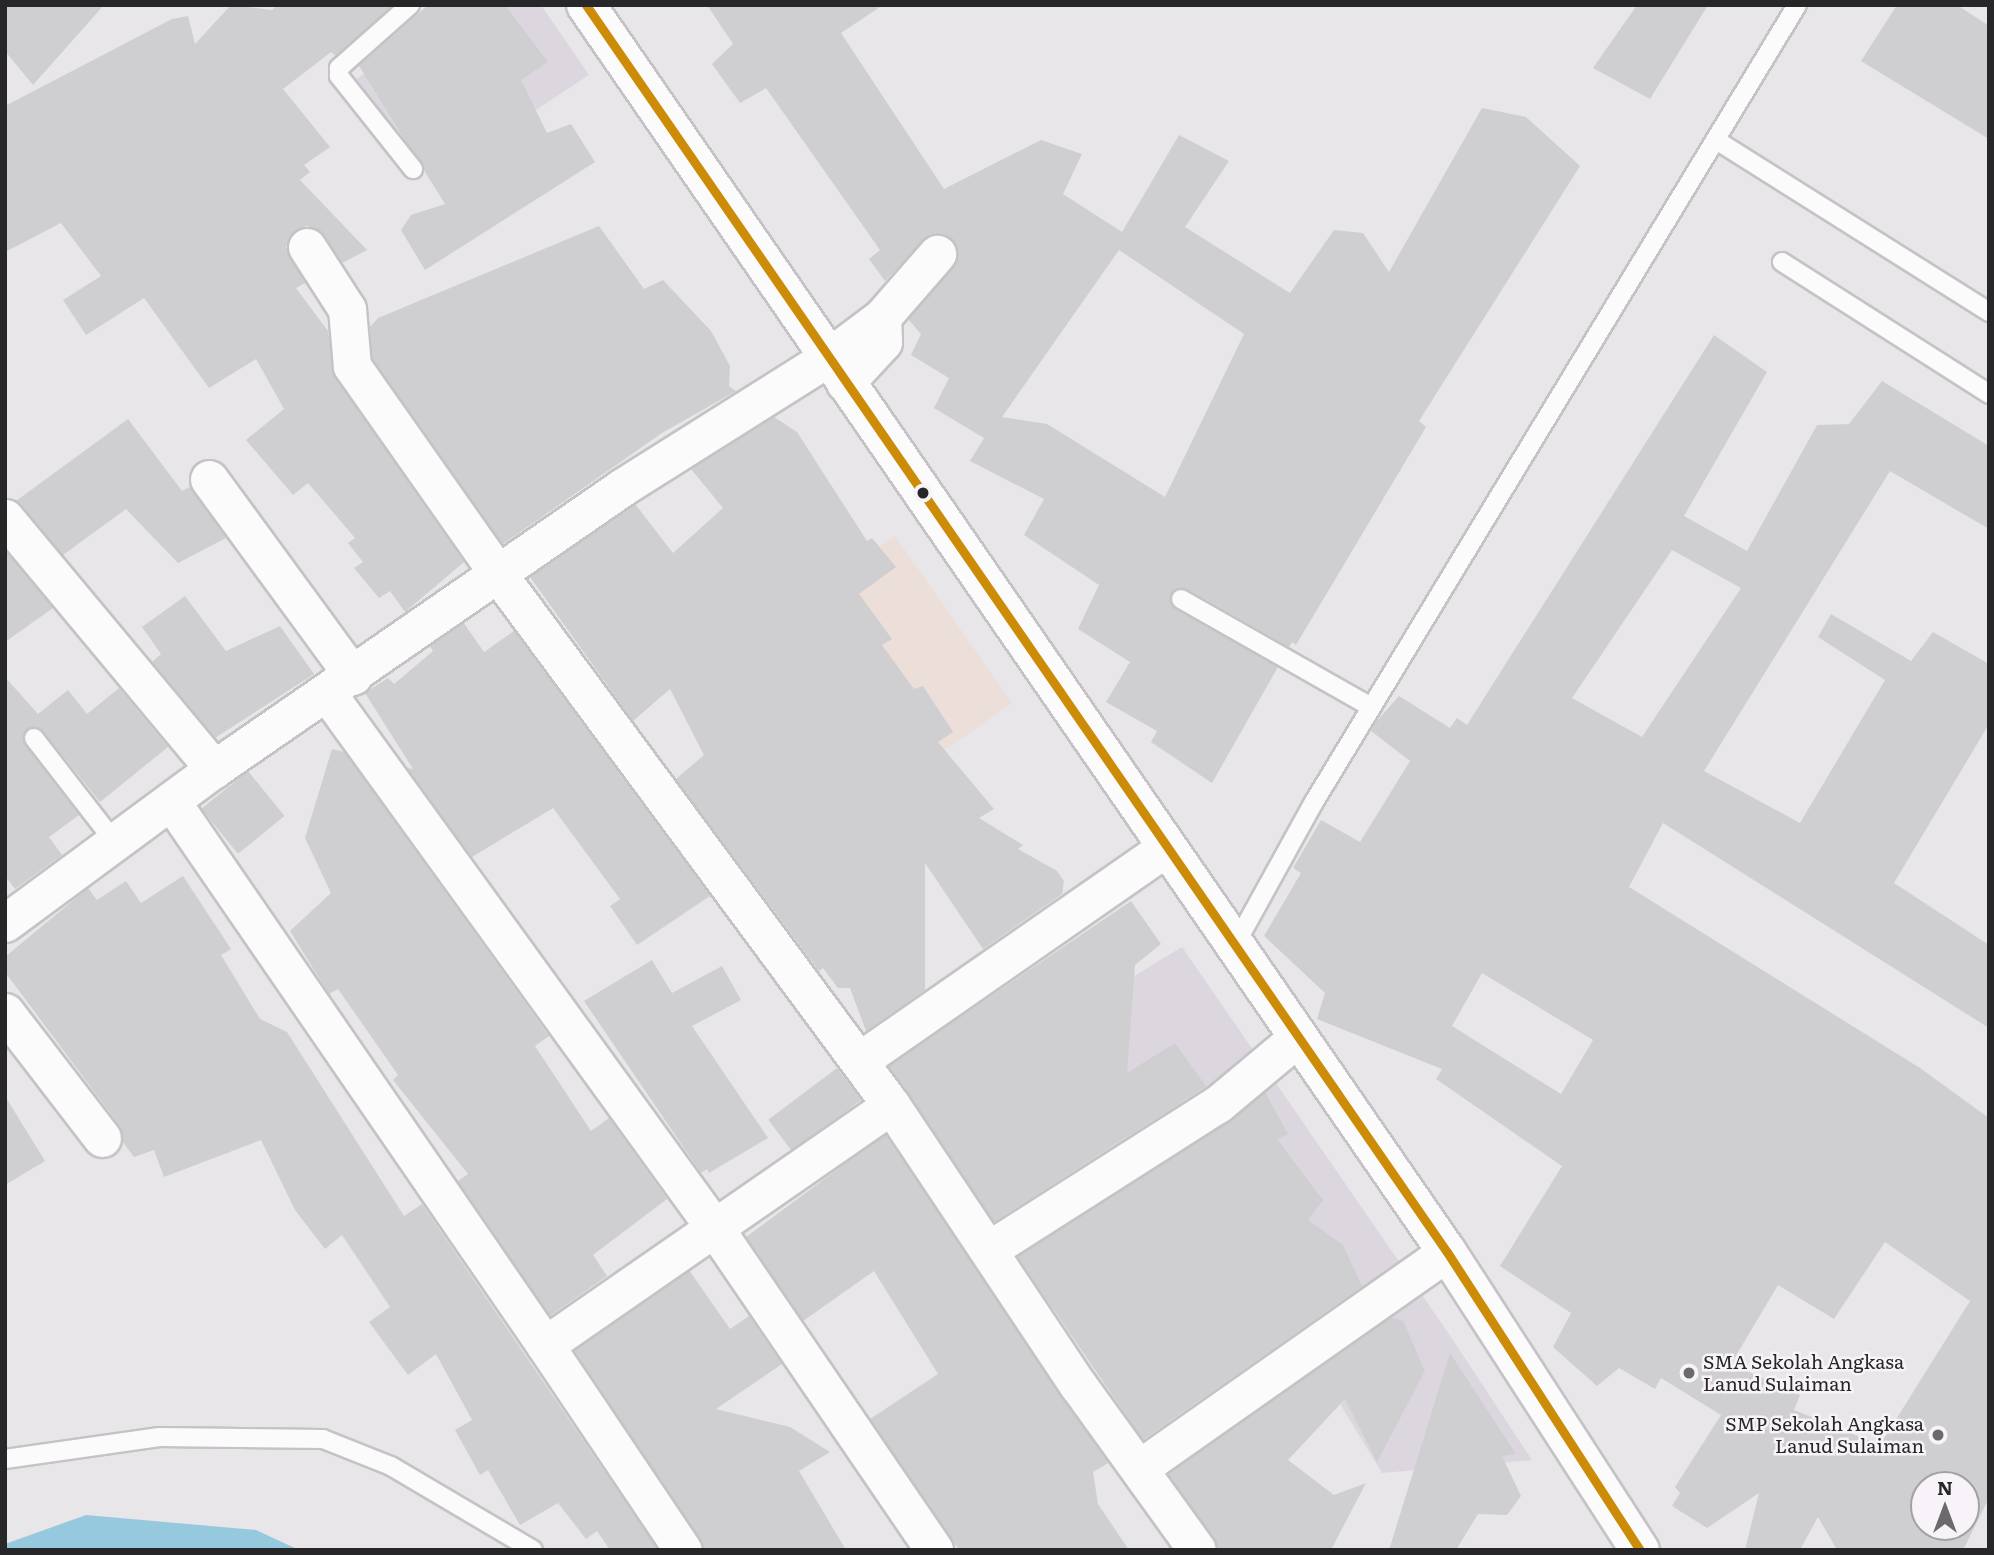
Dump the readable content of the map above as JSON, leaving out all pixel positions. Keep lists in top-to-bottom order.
{
  "places": ["SMA Sekolah Angkasa Lanud Sulaiman", "SMP Sekolah Angkasa Lanud Sulaiman"],
  "north": "top"
}
